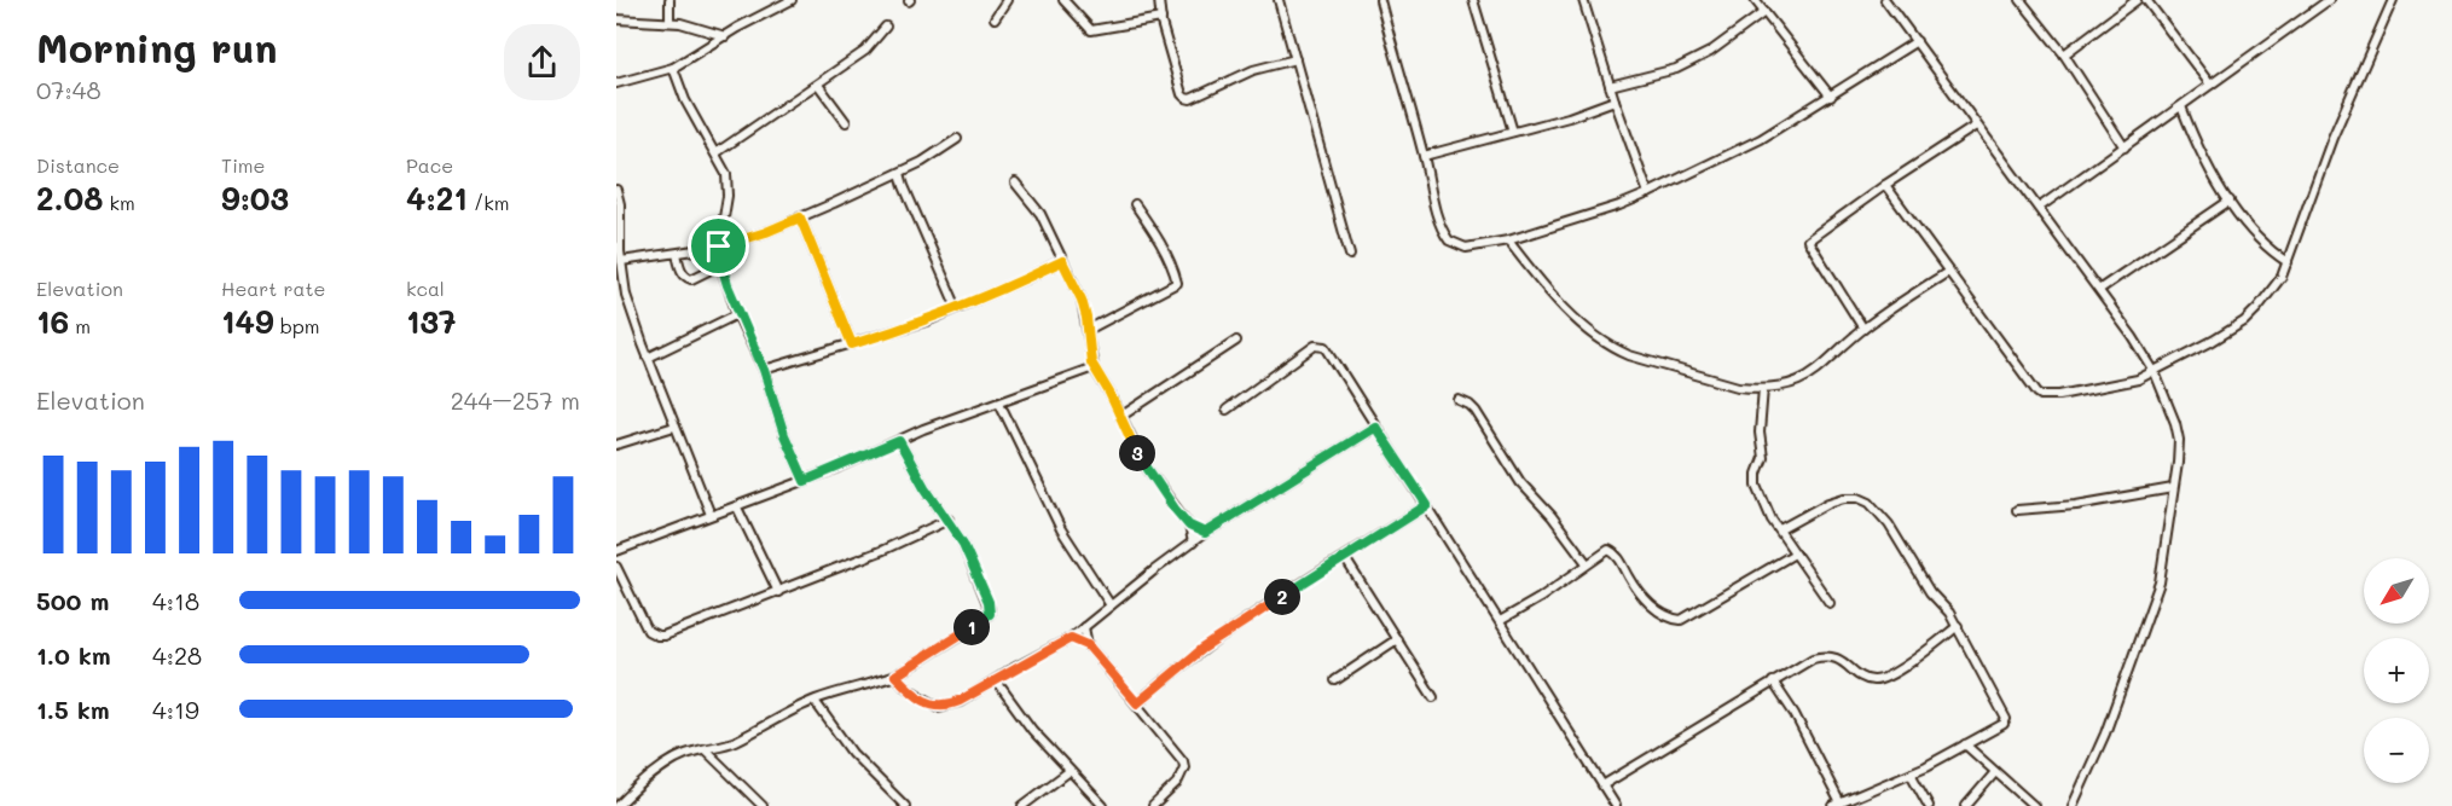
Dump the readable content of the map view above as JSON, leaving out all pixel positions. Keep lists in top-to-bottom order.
{
  "north": "bottom left",
  "page": {
    "heading": ["Morning run", "07:48"],
    "stats": [
      ["Distance", "2.08 km"],
      ["Time", "9:03"],
      ["Pace", "4:21 /km"],
      ["Elevation", "16 m"],
      ["Heart rate", "149 bpm"],
      ["kcal", "137"]
    ],
    "chart": ["Elevation", "244–257 m"],
    "pins": ["3", "2", "1"],
    "map_buttons": ["+", "−"],
    "list": [
      {
        "name": "500 m",
        "note": "4:18"
      },
      {
        "name": "1.0 km",
        "note": "4:28"
      },
      {
        "name": "1.5 km",
        "note": "4:19"
      }
    ]
  }
}
